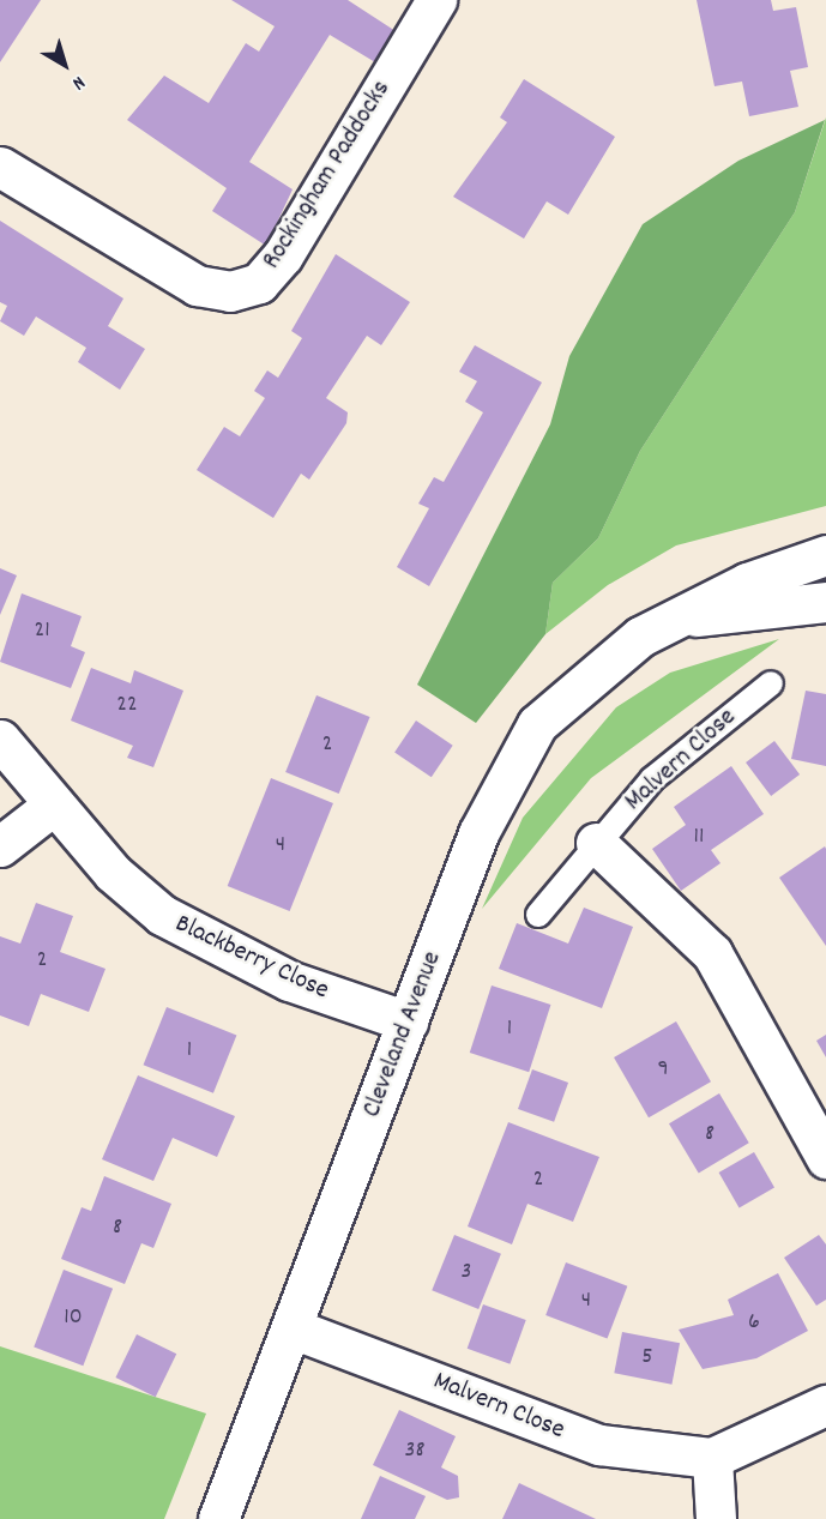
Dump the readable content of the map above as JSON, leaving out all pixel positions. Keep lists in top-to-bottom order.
{
  "streets": {
    "street": [
      "Rockingham Paddocks",
      "Malvern Close",
      "Blackberry Close",
      "Cleveland Avenue"
    ]
  },
  "crossings": [
    ["Malvern Close", "Cleveland Avenue"],
    ["Blackberry Close", "Cleveland Avenue"]
  ],
  "house_numbers": [
    "21",
    "22",
    "2",
    "11",
    "4",
    "2",
    "1",
    "1",
    "9",
    "8",
    "2",
    "8",
    "3",
    "4",
    "10",
    "6",
    "5",
    "38"
  ],
  "north": "bottom right"
}
